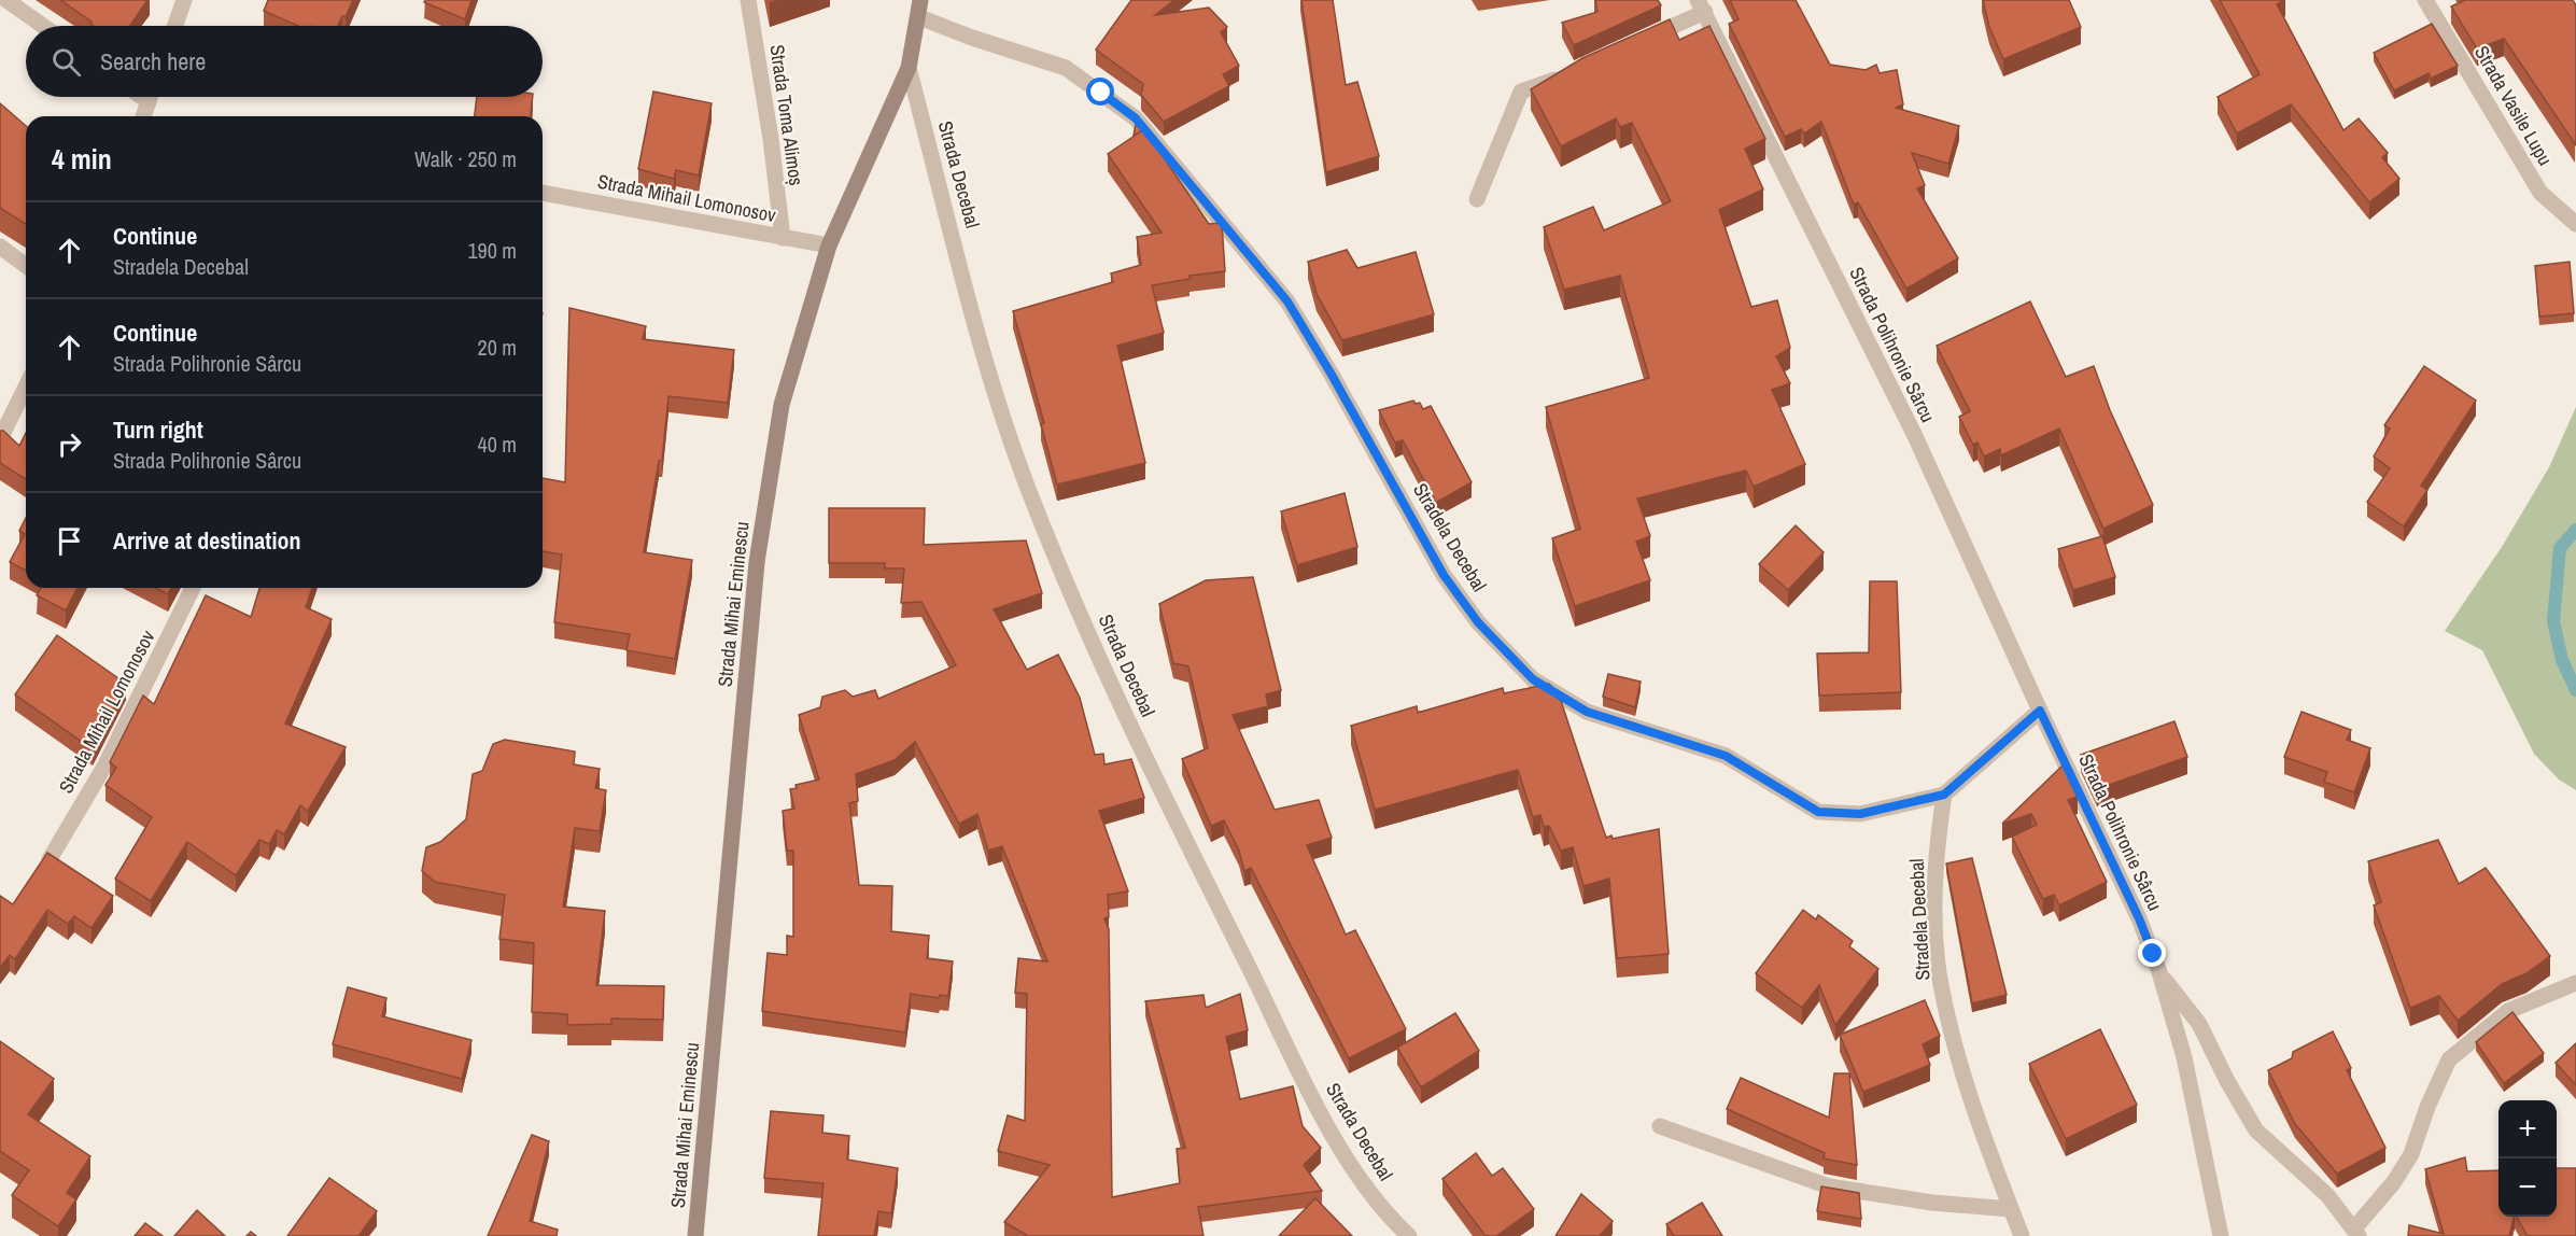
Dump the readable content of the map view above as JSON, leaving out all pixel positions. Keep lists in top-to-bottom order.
{
  "streets": {
    "main road": ["Strada Mihai Eminescu"],
    "street": [
      "Strada Vasile Lupu",
      "Strada Toma Alimoș",
      "Strada Decebal",
      "Strada Mihail Lomonosov",
      "Strada Polihronie Sârcu",
      "Stradela Decebal"
    ]
  },
  "crossings": [
    ["Strada Toma Alimoș", "Strada Mihail Lomonosov"],
    ["Strada Decebal", "Strada Mihai Eminescu"],
    ["Strada Mihail Lomonosov", "Strada Mihai Eminescu"],
    ["Stradela Decebal", "Strada Mihai Eminescu"]
  ],
  "page": {
    "search": "Search here",
    "heading": ["4 min", "Walk · 250 m"],
    "list": [
      ["Continue", "Stradela Decebal", "190 m"],
      ["Continue", "Strada Polihronie Sârcu", "20 m"],
      ["Turn right", "Strada Polihronie Sârcu", "40 m"],
      "Arrive at destination"
    ],
    "map_buttons": ["+", "−"]
  }
}
